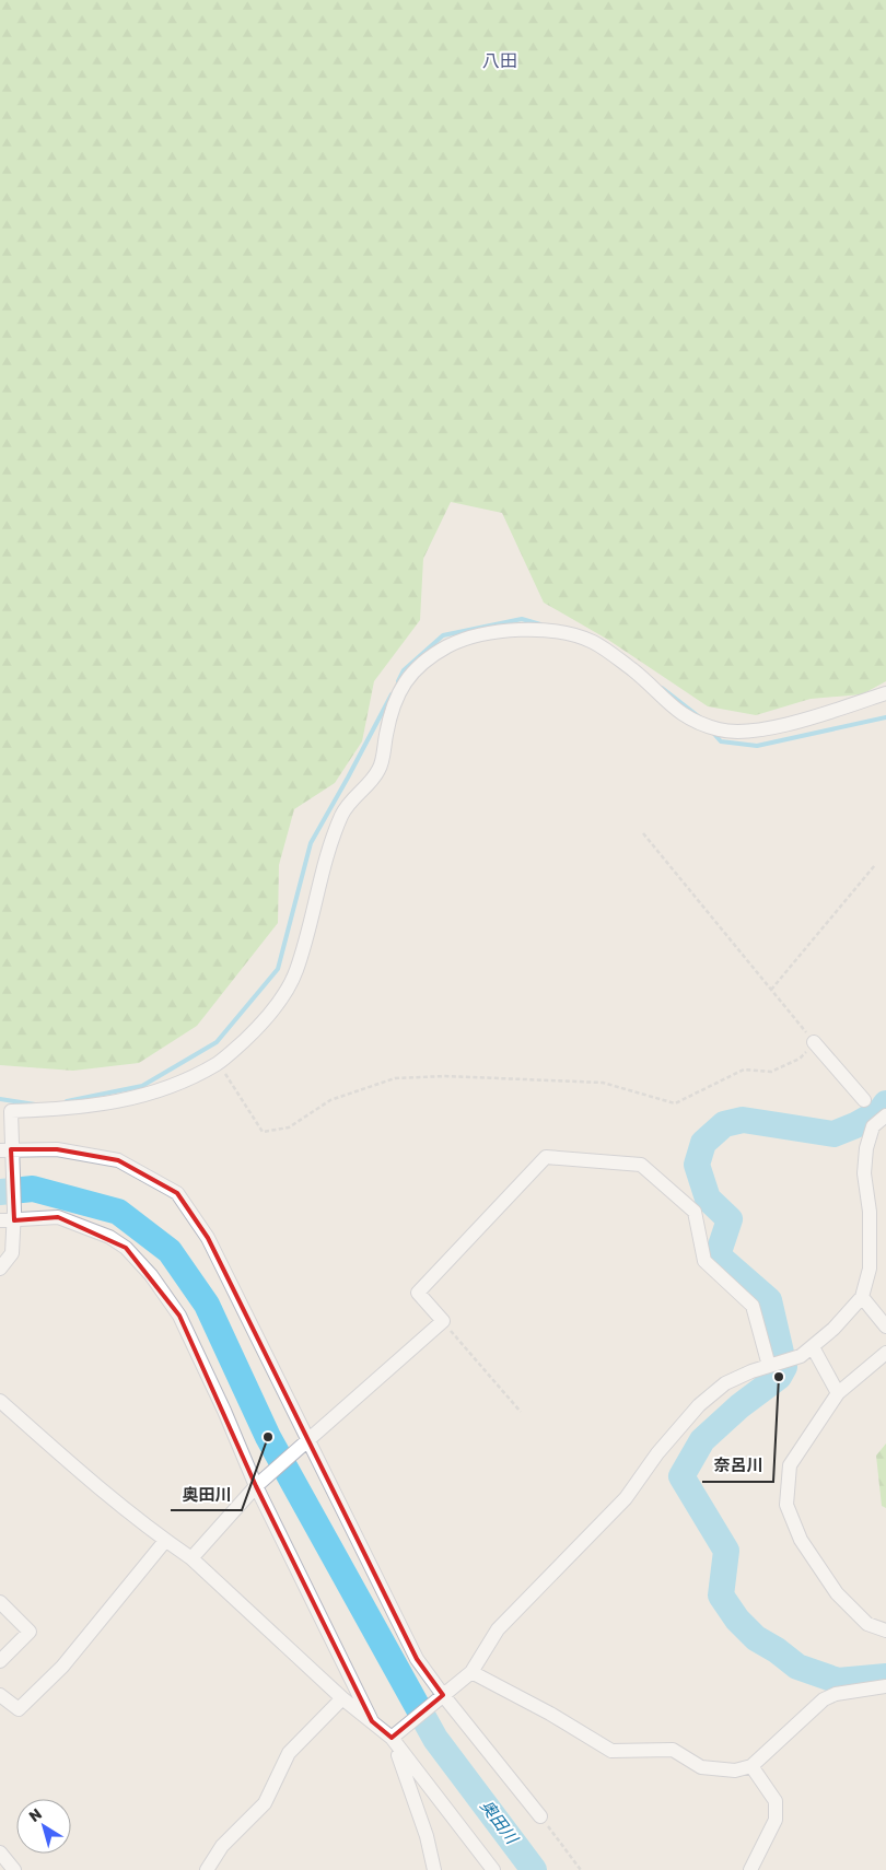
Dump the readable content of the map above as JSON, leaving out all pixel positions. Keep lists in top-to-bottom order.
{
  "districts": ["八田"],
  "water": ["奥田川"],
  "places": ["奈呂川", "奥田川"],
  "north": "top left"
}
